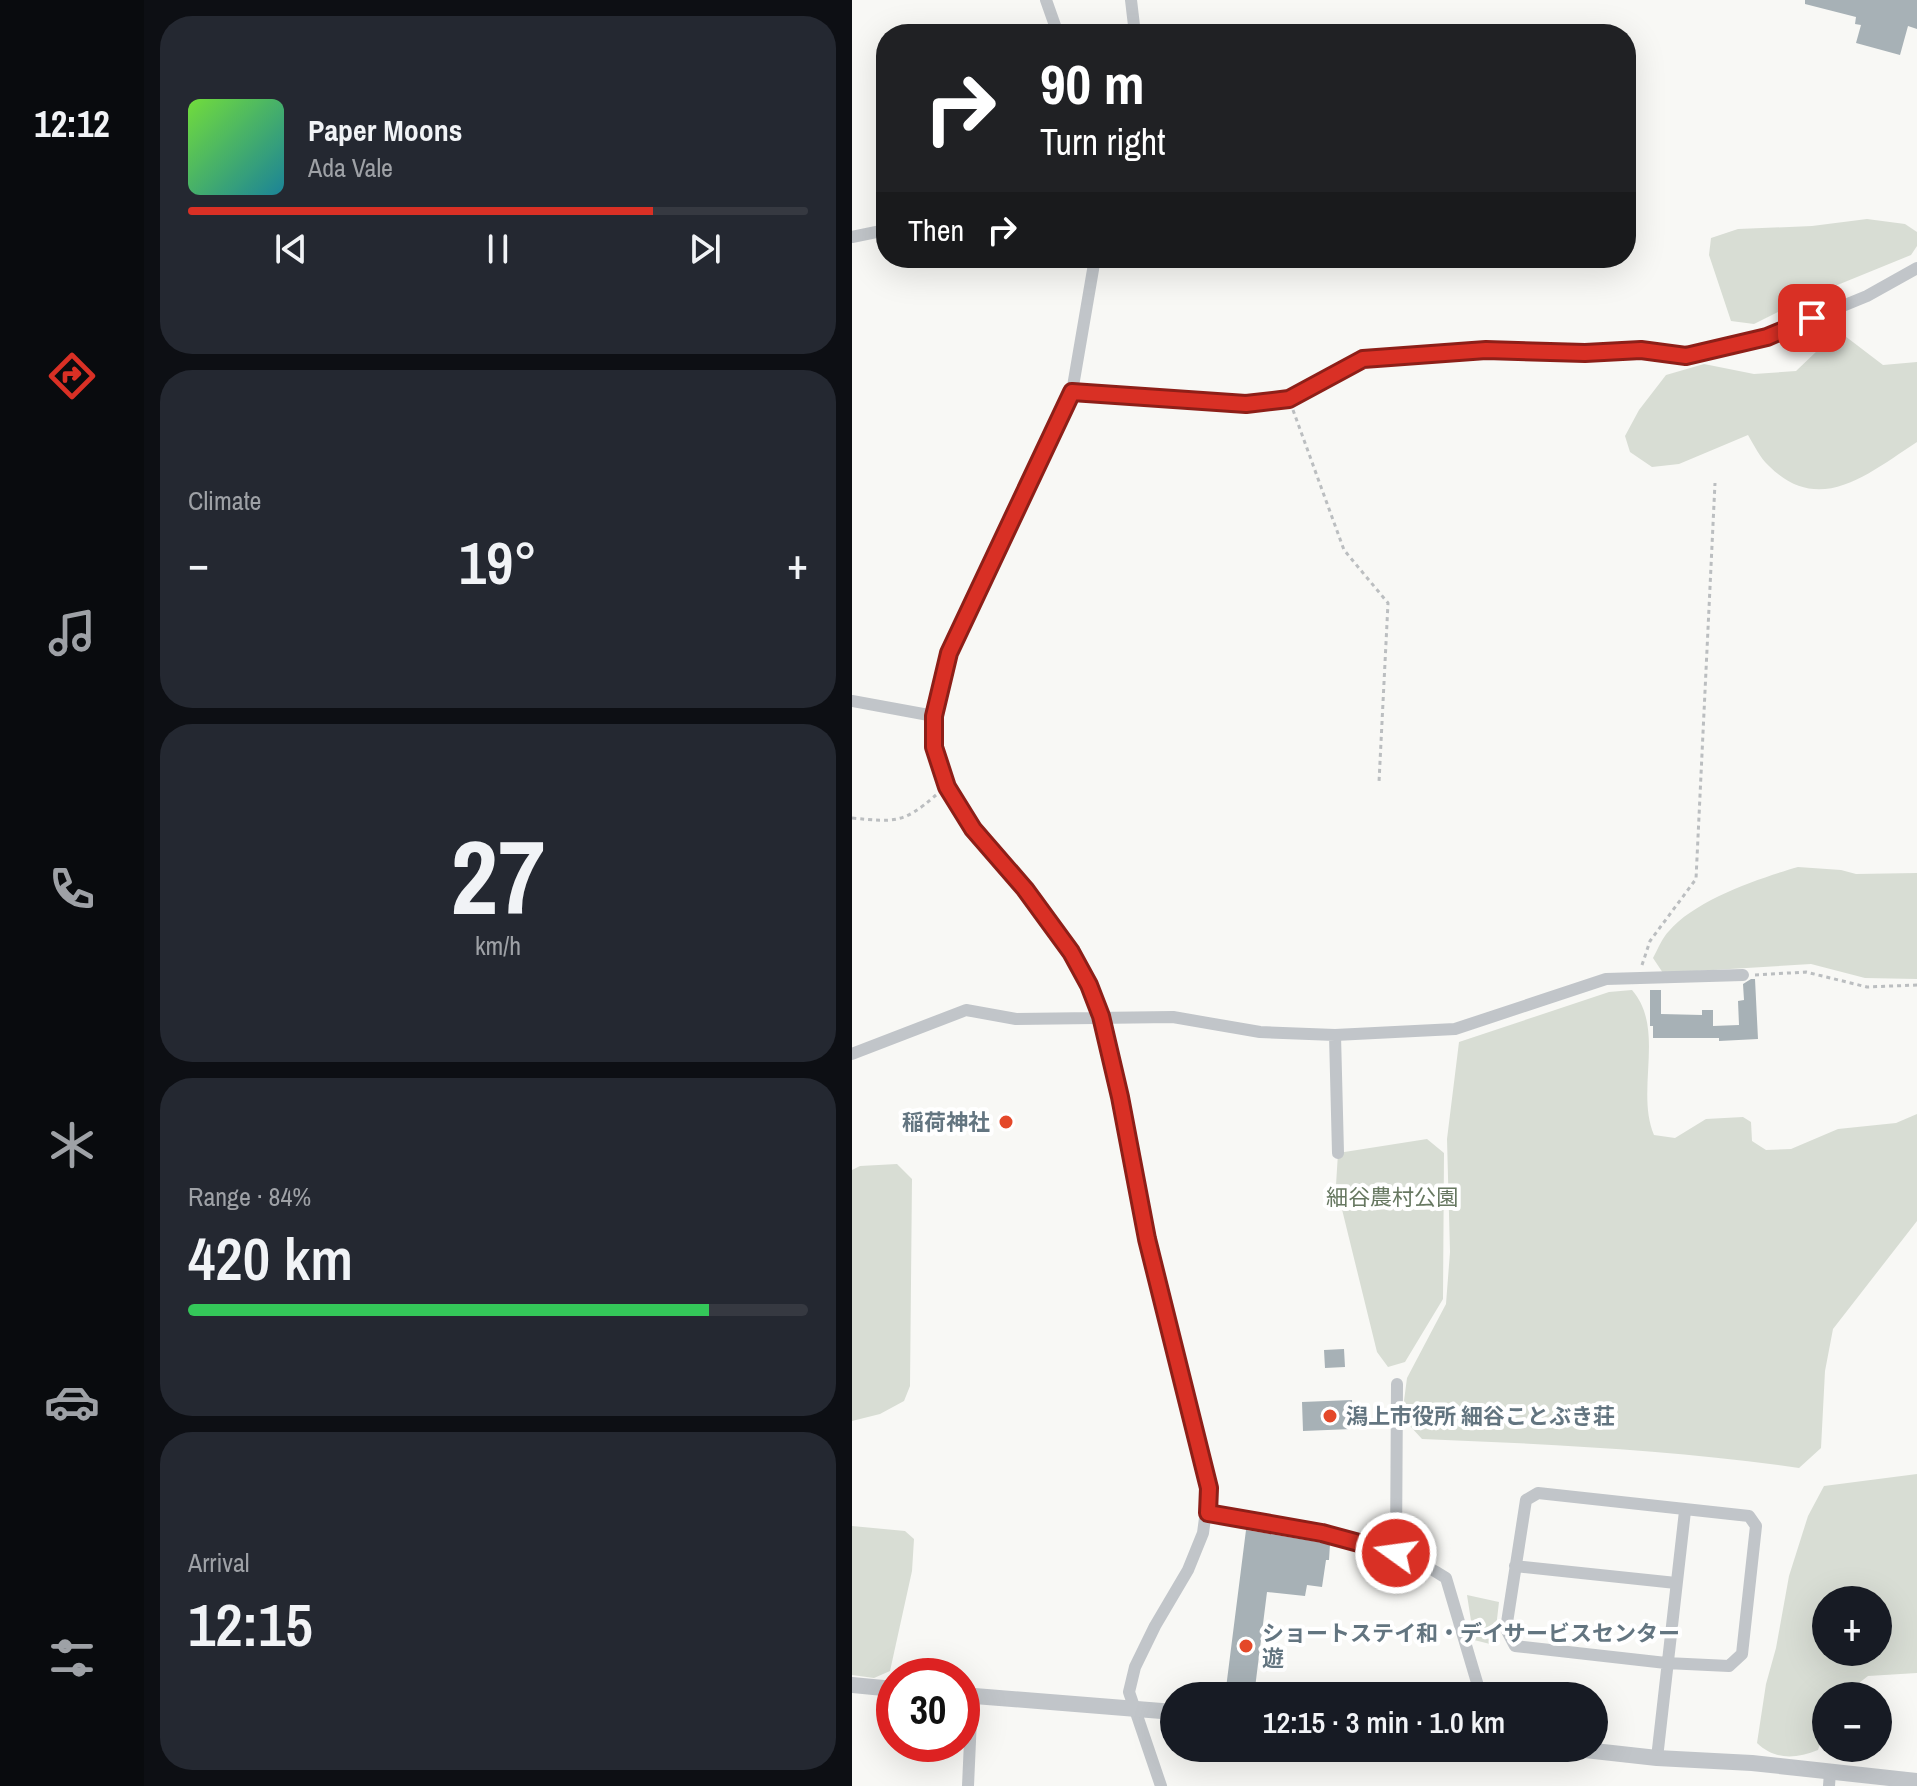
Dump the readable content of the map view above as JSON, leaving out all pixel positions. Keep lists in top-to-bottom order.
{
  "parks": ["細谷農村公園"],
  "places": ["稲荷神社", "潟上市役所 細谷ことぶき荘", "ショートステイ和・デイサービスセンター 遊"],
  "page": {
    "tabs": "12:12",
    "turn": ["90 m", "Turn right"],
    "song": ["Paper Moons", "Ada Vale"],
    "then": "Then",
    "tile": [
      "Climate",
      ["27", "km/h"],
      ["Range · 84%", "420 km"],
      ["Arrival", "12:15"]
    ],
    "heat": ["−", "19°", "+"],
    "map_buttons": ["+", "−"],
    "limit": "30",
    "trip": "12:15 · 3 min · 1.0 km"
  }
}
